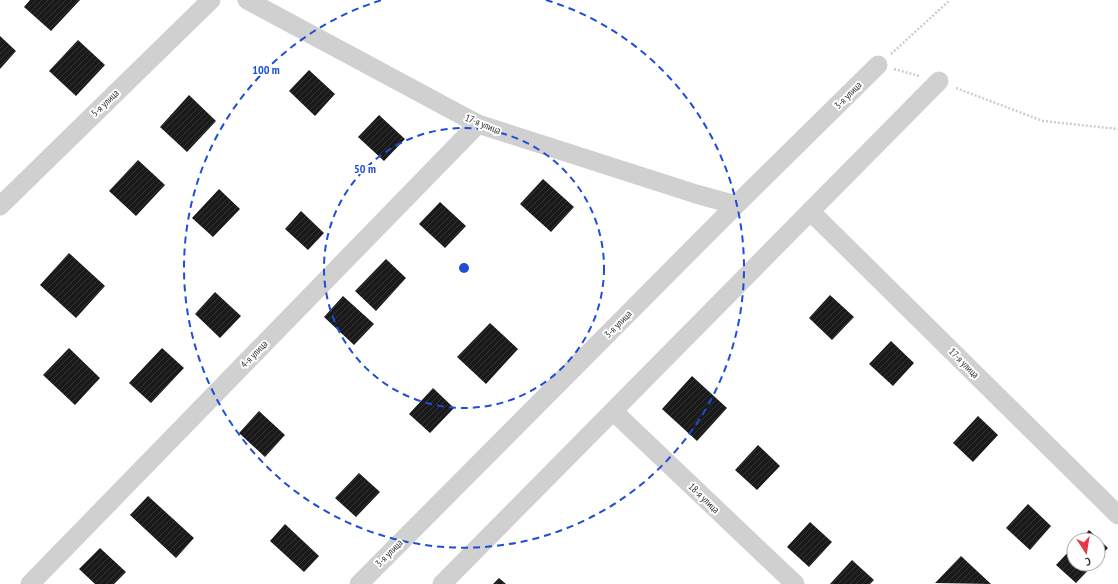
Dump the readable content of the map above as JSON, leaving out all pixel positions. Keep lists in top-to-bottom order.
{
  "streets": {
    "street": [
      "3-я улица",
      "5-я улица",
      "17-я улица",
      "4-я улица",
      "18-я улица"
    ]
  },
  "crossings": [
    ["3-я улица", "17-я улица"],
    ["17-я улица", "4-я улица"]
  ],
  "north": "bottom",
  "rings": ["100 m", "50 m"]
}
